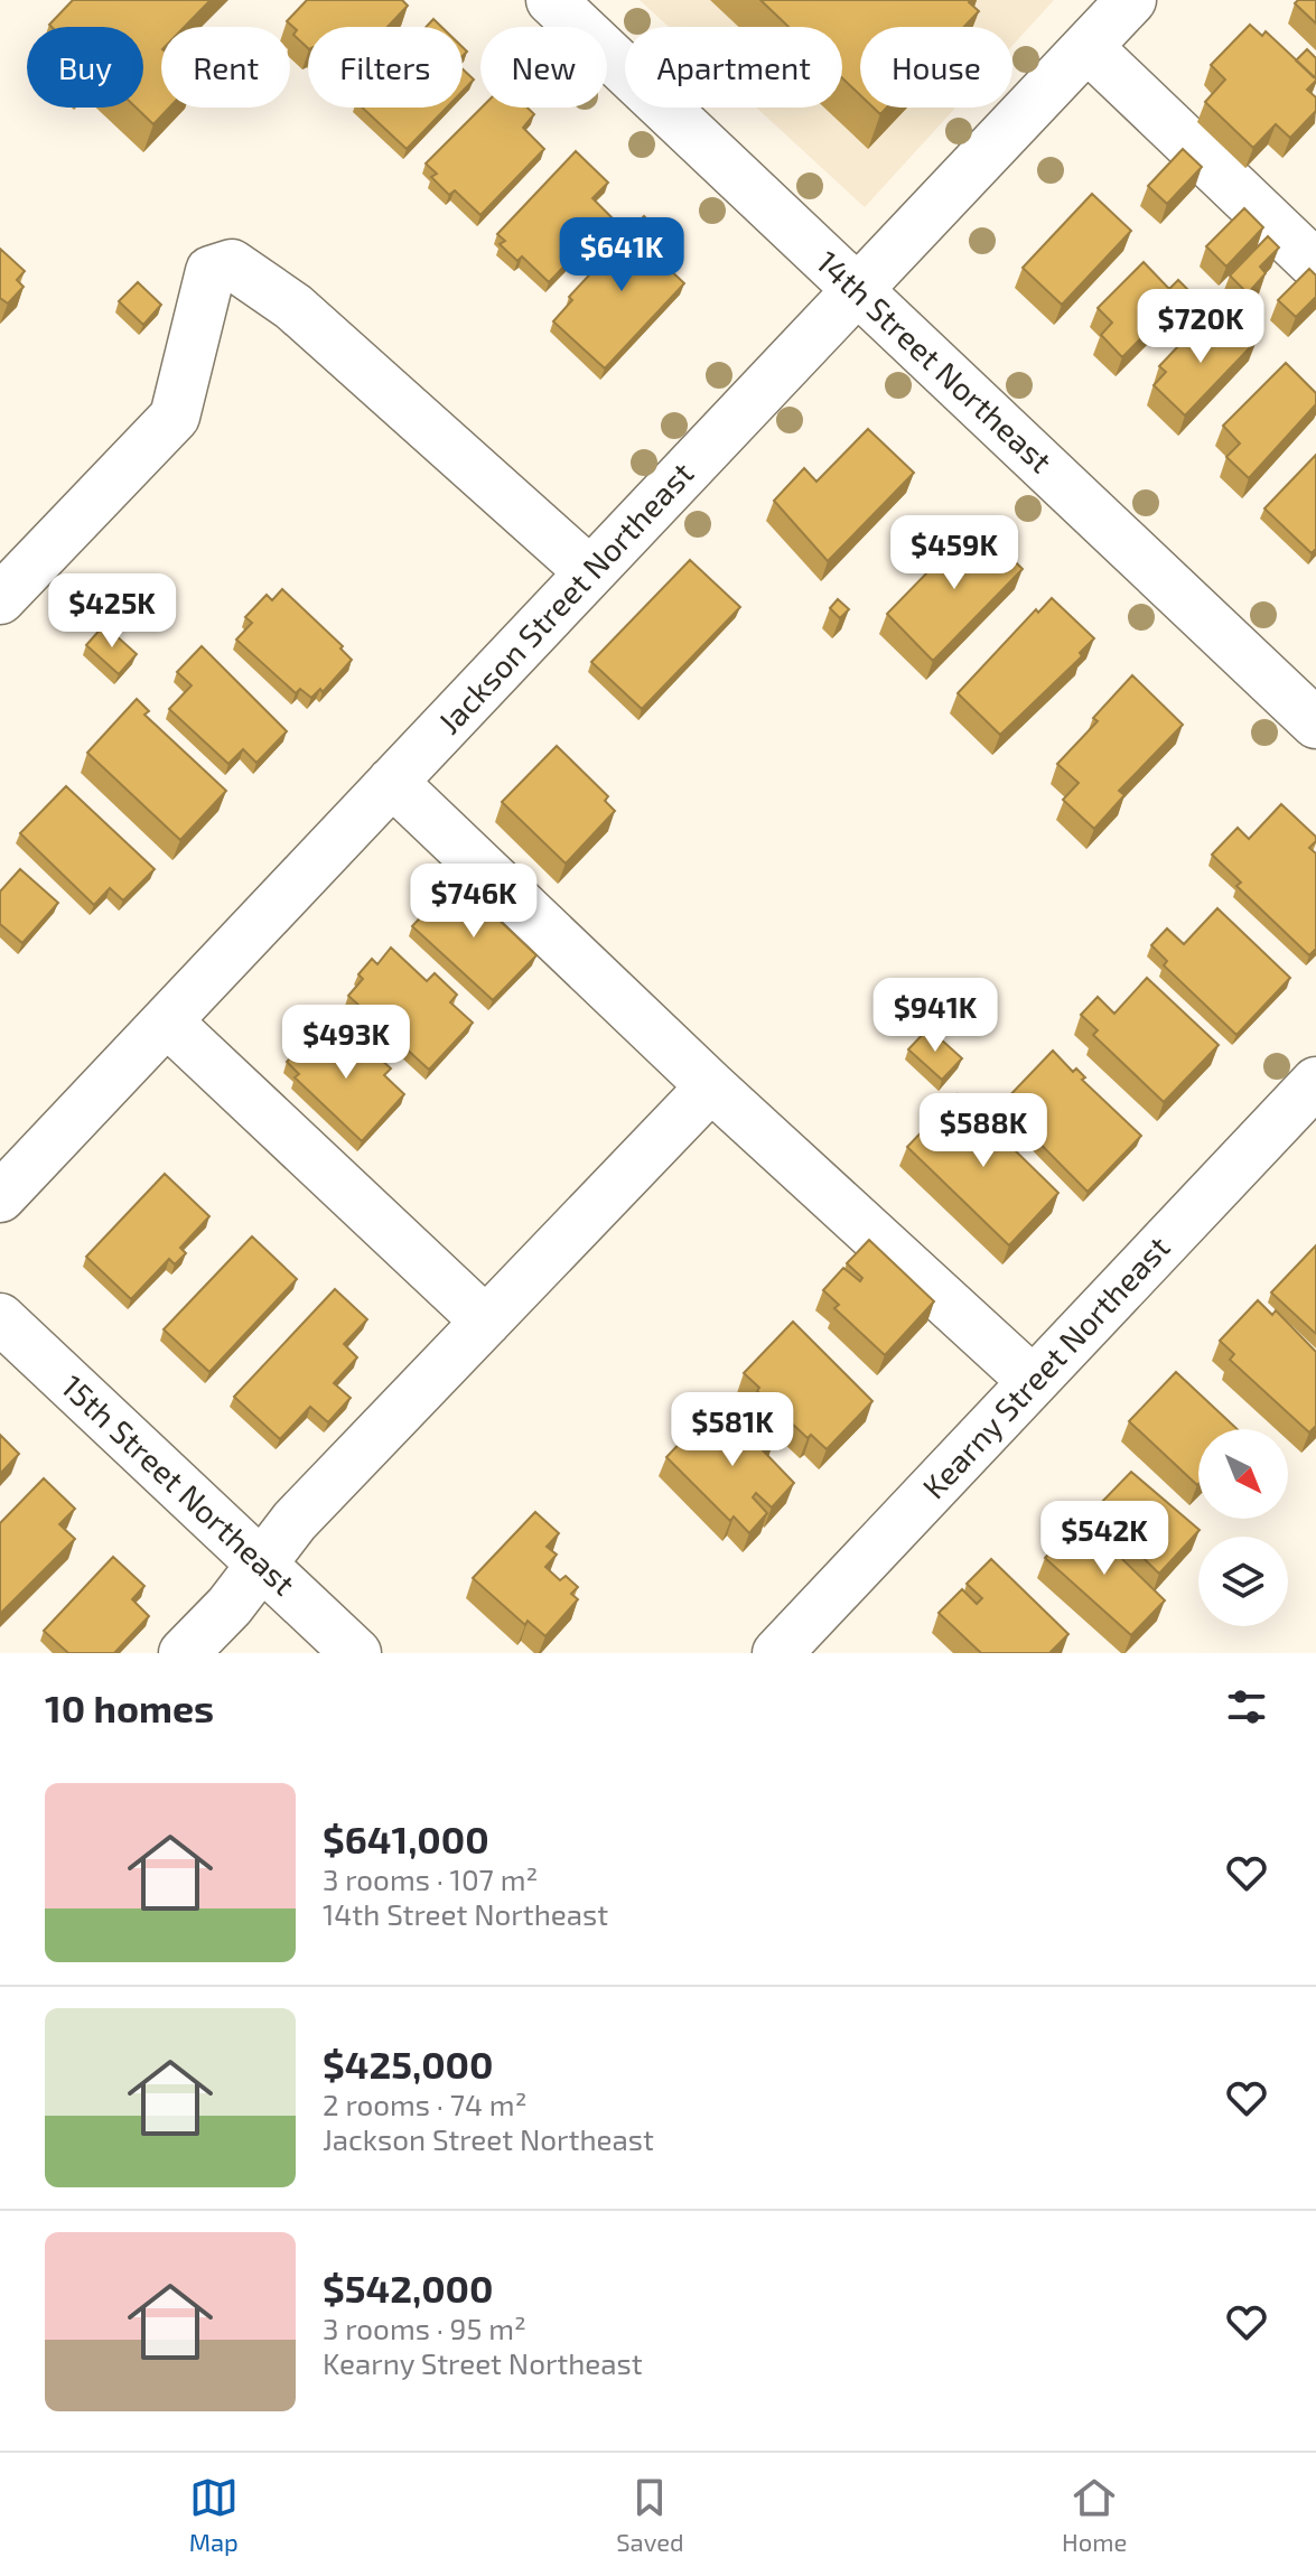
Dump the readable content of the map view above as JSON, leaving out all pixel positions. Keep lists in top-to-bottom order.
{
  "streets": {
    "street": [
      "14th Street Northeast",
      "Jackson Street Northeast",
      "Kearny Street Northeast",
      "15th Street Northeast"
    ]
  },
  "crossings": [
    ["14th Street Northeast", "Jackson Street Northeast"]
  ],
  "north": "bottom right",
  "page": {
    "chip": [
      "Buy",
      "Rent",
      "Filters",
      "New",
      "Apartment",
      "House"
    ],
    "price": [
      "$641K",
      "$720K",
      "$459K",
      "$425K",
      "$746K",
      "$941K",
      "$493K",
      "$588K",
      "$581K",
      "$542K"
    ],
    "heading": "10 homes",
    "list": [
      {
        "name": "$641,000",
        "note": "3 rooms · 107 m² · 14th Street Northeast"
      },
      {
        "name": "$425,000",
        "note": "2 rooms · 74 m² · Jackson Street Northeast"
      },
      {
        "name": "$542,000",
        "note": "3 rooms · 95 m² · Kearny Street Northeast"
      }
    ],
    "tabs": ["Map", "Saved", "Home"]
  }
}
